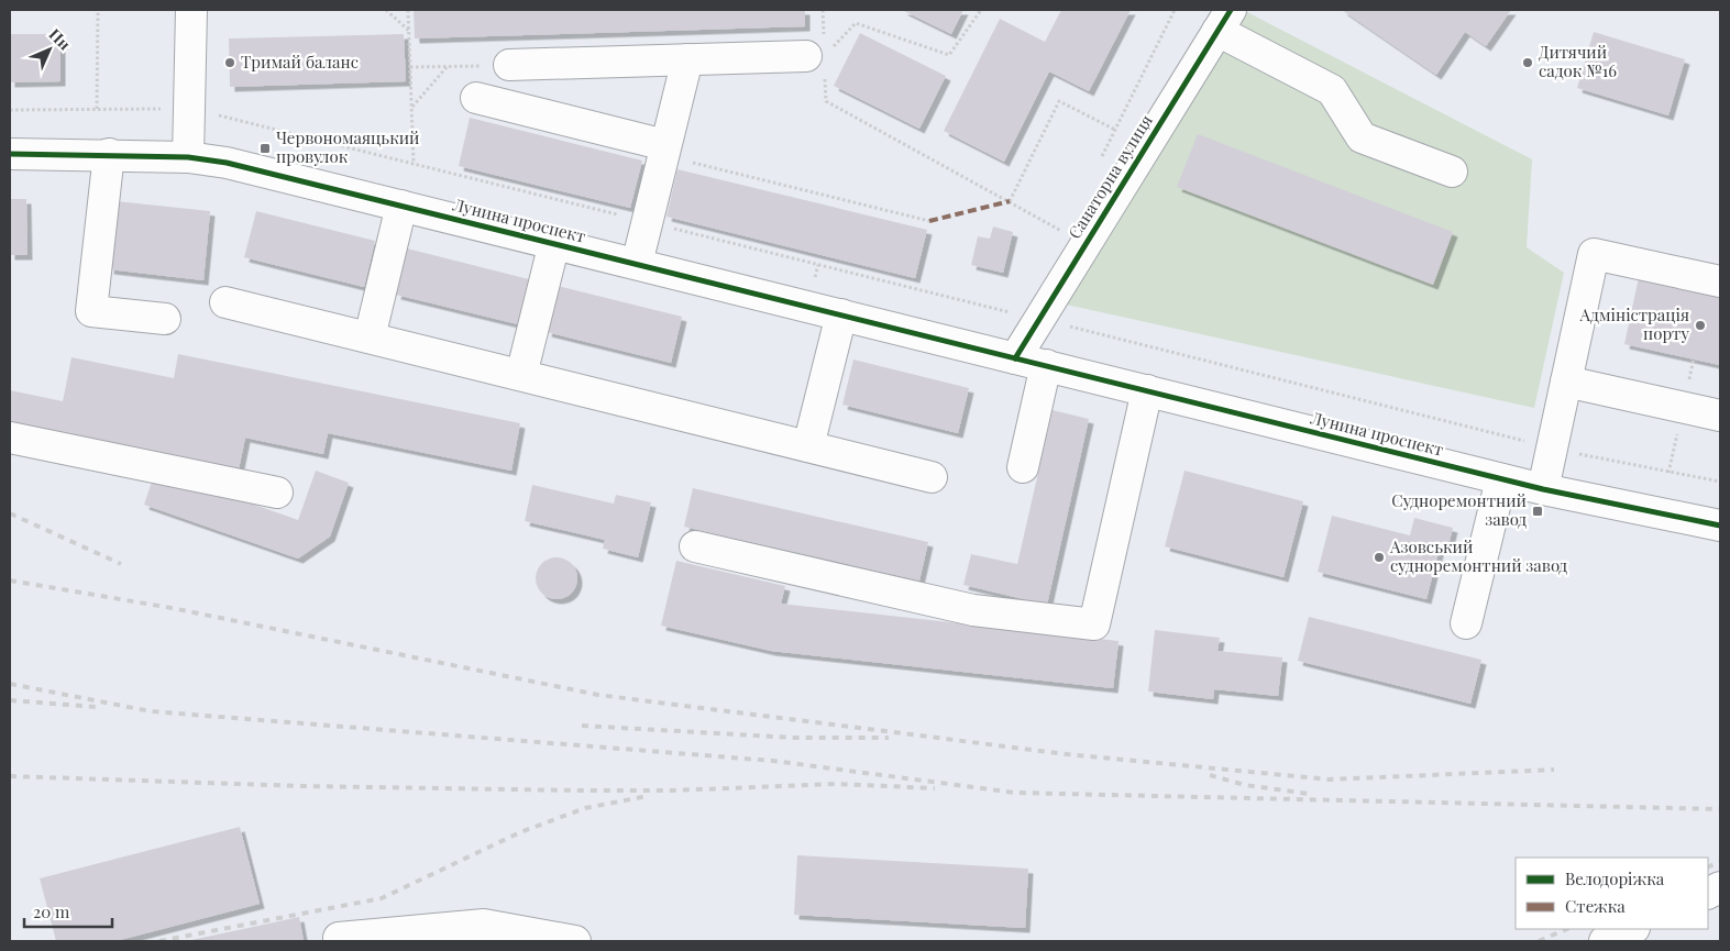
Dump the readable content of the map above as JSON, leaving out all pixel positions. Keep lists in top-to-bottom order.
{
  "streets": {
    "street": ["Санаторна вулиця", "Лунина проспект"]
  },
  "crossings": [
    ["Санаторна вулиця", "Лунина проспект"]
  ],
  "places": {
    "other": [
      "Тримай баланс",
      "Дитячий садок №16",
      "Адміністрація порту",
      "Азовський судноремонтний завод"
    ],
    "transit": ["Червономаяцький провулок", "Судноремонтний завод"]
  },
  "legend": ["Велодоріжка", "Стежка"],
  "scale_bar": "20 m",
  "north": "top right"
}
